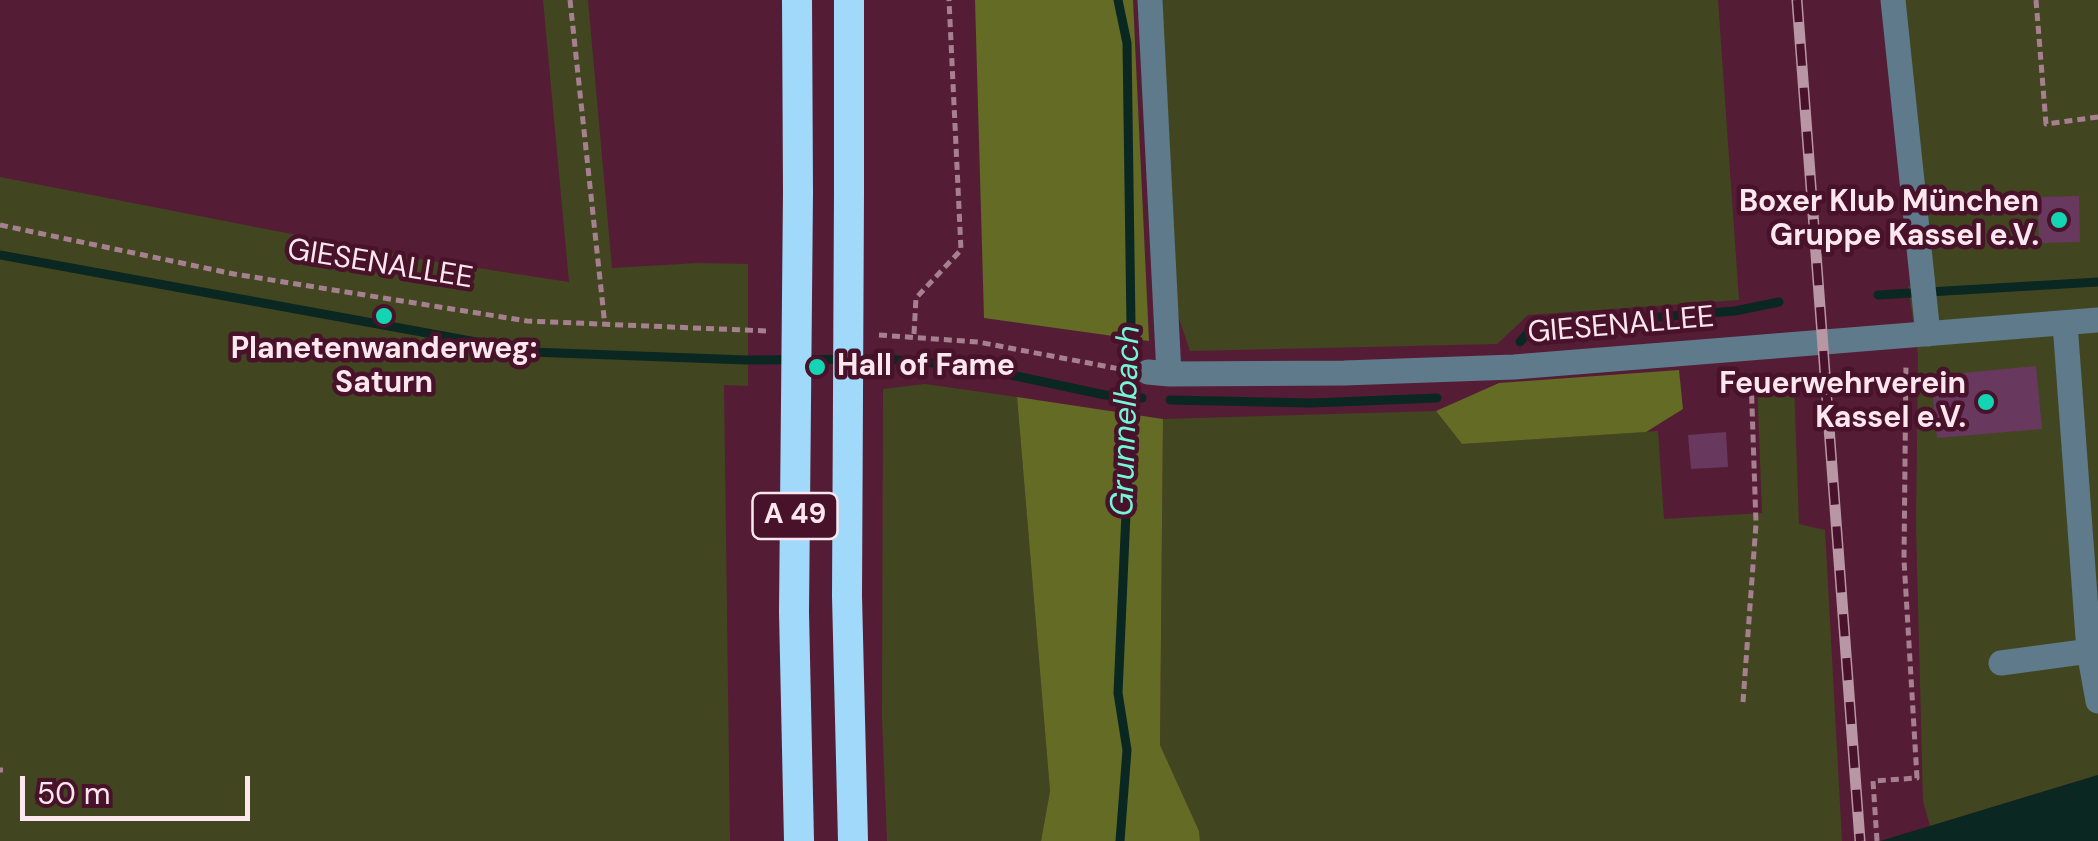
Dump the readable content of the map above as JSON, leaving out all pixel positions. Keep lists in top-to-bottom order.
{
  "streets": {
    "highway": ["A 49"],
    "street": ["GIESENALLEE"]
  },
  "water": ["Grunnelbach"],
  "places": [
    "Boxer Klub München Gruppe Kassel e.V.",
    "Planetenwanderweg: Saturn",
    "Hall of Fame",
    "Feuerwehrverein Kassel e.V."
  ],
  "scale_bar": "50 m"
}
